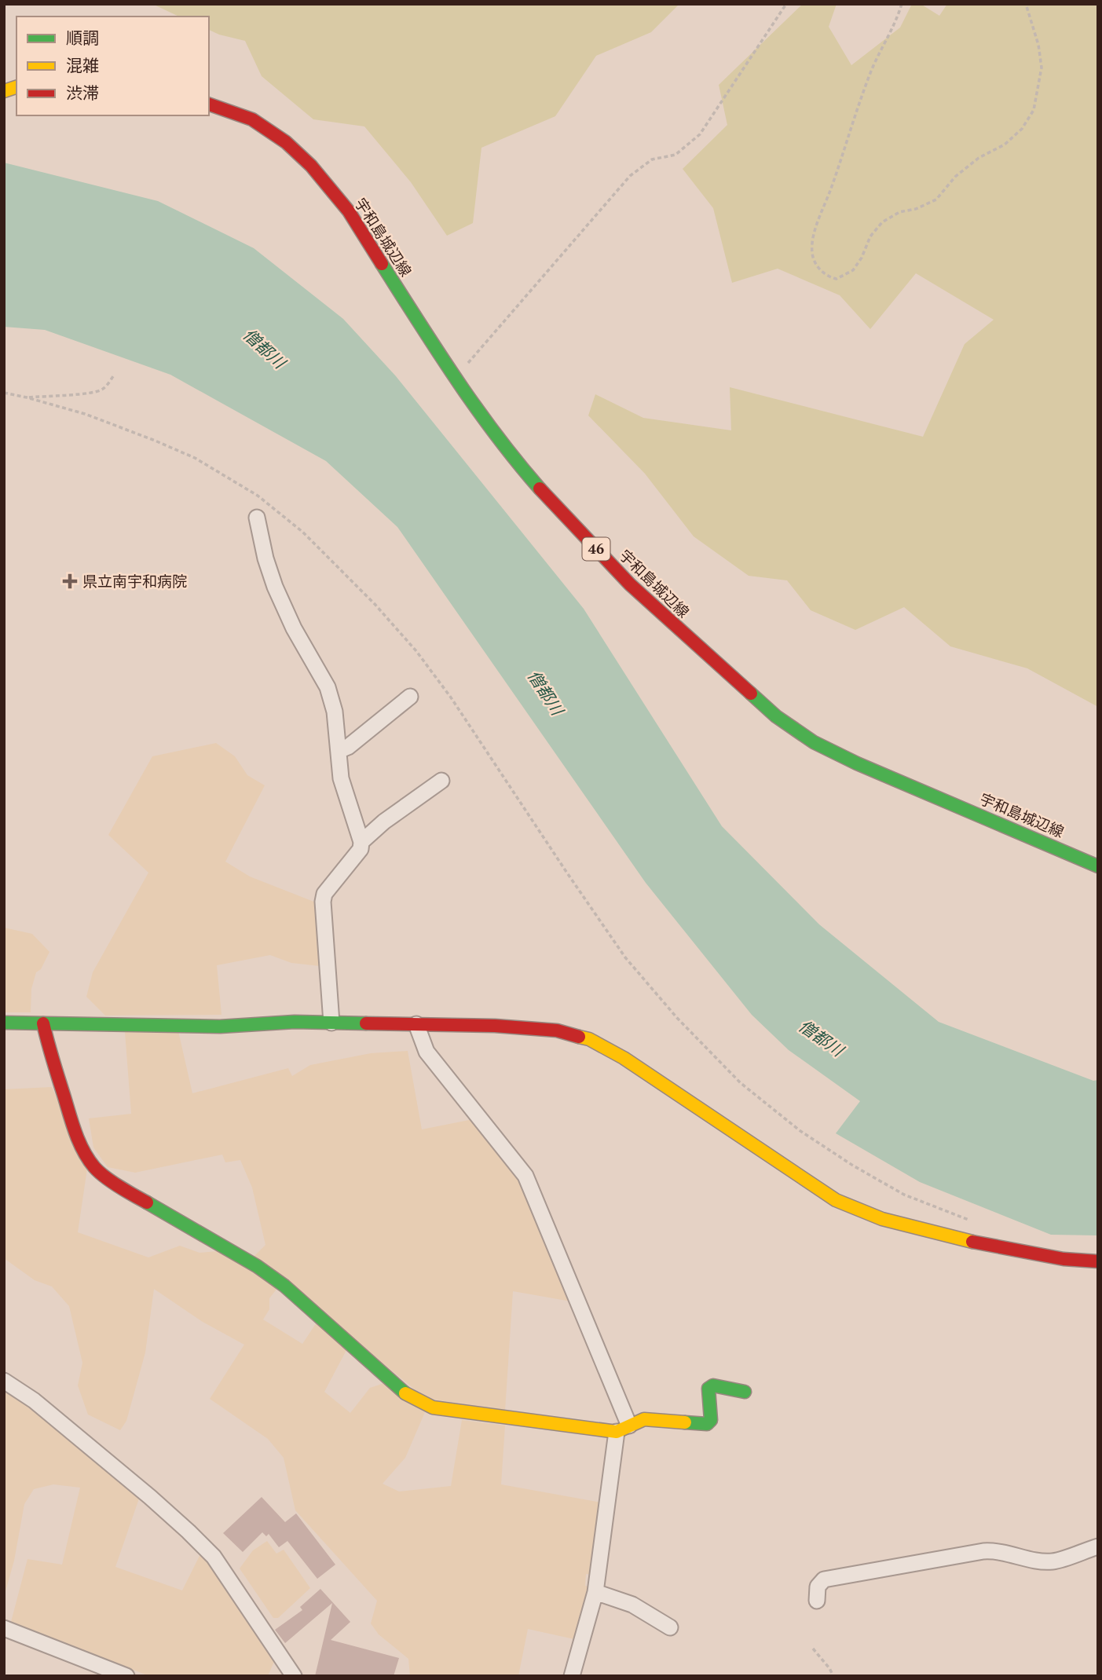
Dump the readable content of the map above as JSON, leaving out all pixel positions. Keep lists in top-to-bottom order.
{
  "streets": {
    "street": ["宇和島城辺線", "46"]
  },
  "water": ["僧都川"],
  "places": {
    "health": ["県立南宇和病院"]
  },
  "legend": ["順調", "混雑", "渋滞"]
}
